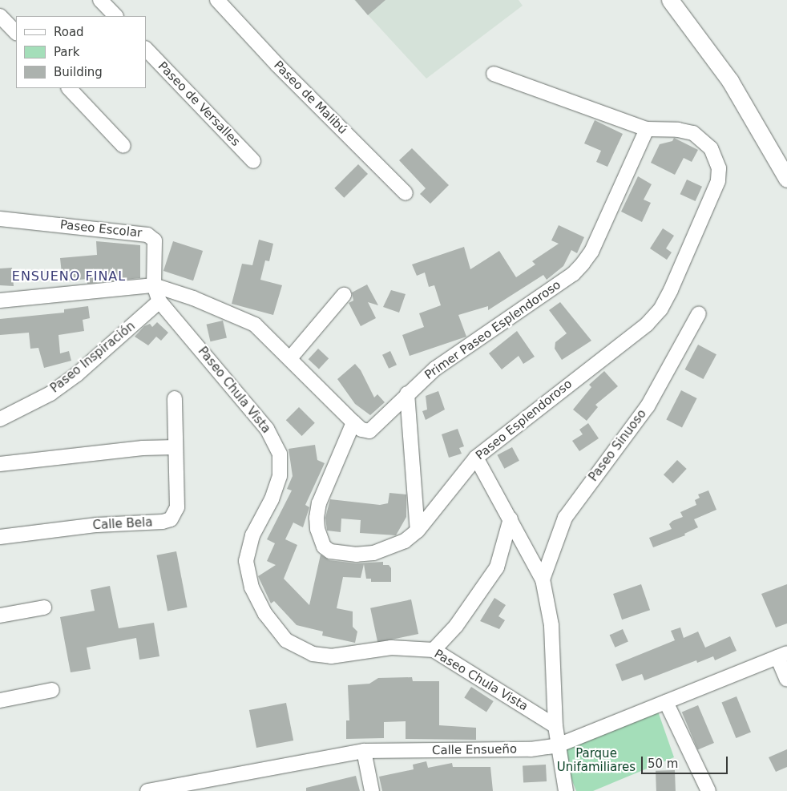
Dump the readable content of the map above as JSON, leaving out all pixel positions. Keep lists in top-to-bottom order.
{
  "streets": {
    "street": [
      "Paseo de Malibú",
      "Paseo de Versalles",
      "Paseo Escolar",
      "Primer Paseo Esplendoroso",
      "Paseo Inspiración",
      "Paseo Chula Vista",
      "Paseo Esplendoroso",
      "Paseo Sinuoso",
      "Calle Bela",
      "Calle Ensueño"
    ]
  },
  "crossings": [
    ["Paseo Escolar", "Primer Paseo Esplendoroso"],
    ["Paseo Escolar", "Paseo Inspiración"],
    ["Paseo Escolar", "Paseo Chula Vista"],
    ["Primer Paseo Esplendoroso", "Paseo Inspiración"],
    ["Primer Paseo Esplendoroso", "Paseo Chula Vista"],
    ["Primer Paseo Esplendoroso", "Paseo Esplendoroso"],
    ["Paseo Inspiración", "Paseo Chula Vista"]
  ],
  "districts": ["ENSUENO FINAL"],
  "parks": ["Parque Unifamiliares"],
  "legend": ["Road", "Park", "Building"],
  "scale_bar": "50 m"
}
